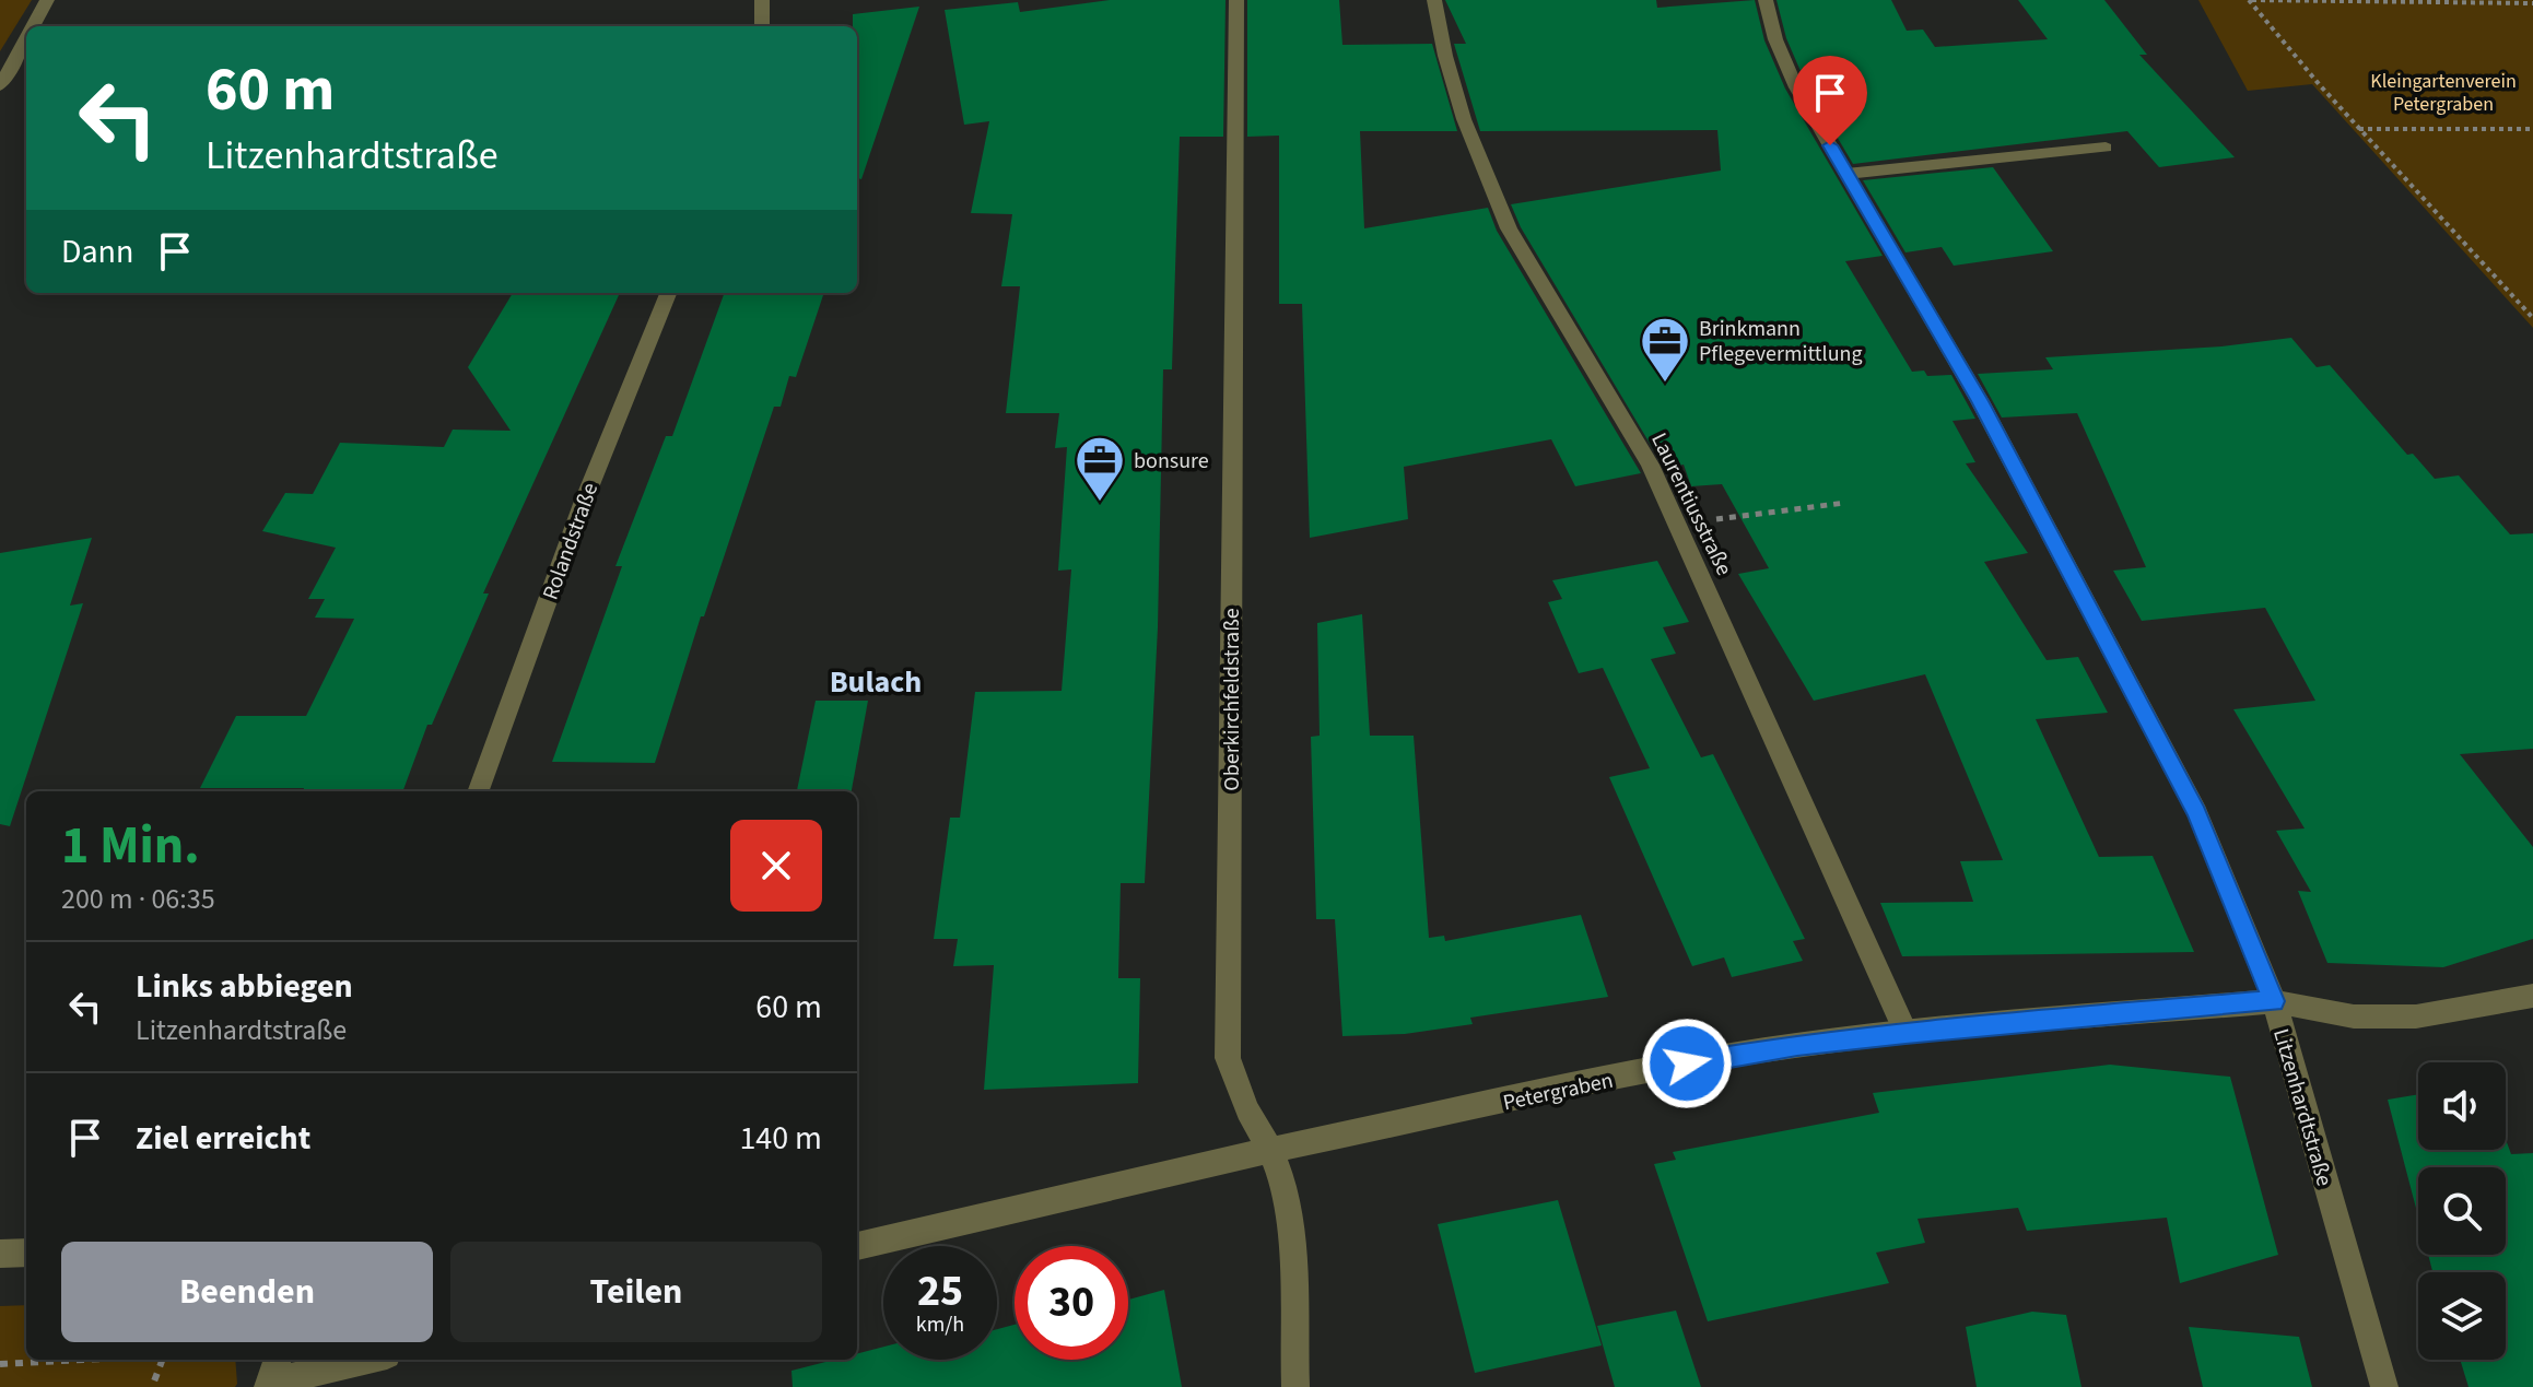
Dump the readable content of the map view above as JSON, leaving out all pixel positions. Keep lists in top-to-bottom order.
{
  "streets": {
    "street": [
      "Laurentiusstraße",
      "Rolandstraße",
      "Oberkirchfeldstraße",
      "Petergraben",
      "Litzenhardtstraße"
    ]
  },
  "crossings": [
    ["Laurentiusstraße", "Petergraben"],
    ["Oberkirchfeldstraße", "Petergraben"],
    ["Petergraben", "Litzenhardtstraße"]
  ],
  "districts": ["Bulach"],
  "parks": ["Kleingartenverein Petergraben"],
  "places": {
    "office": ["Brinkmann Pflegevermittlung", "bonsure"]
  },
  "page": {
    "turn": ["60 m", "Litzenhardtstraße"],
    "then": "Dann",
    "heading": ["1 Min.", "200 m · 06:35"],
    "list": [
      {
        "name": "Links abbiegen",
        "note": "Litzenhardtstraße",
        "value": "60 m"
      },
      {
        "name": "Ziel erreicht",
        "value": "140 m"
      }
    ],
    "buttons": ["Beenden", "Teilen"],
    "speed": "25 km/h",
    "limit": "30"
  }
}
